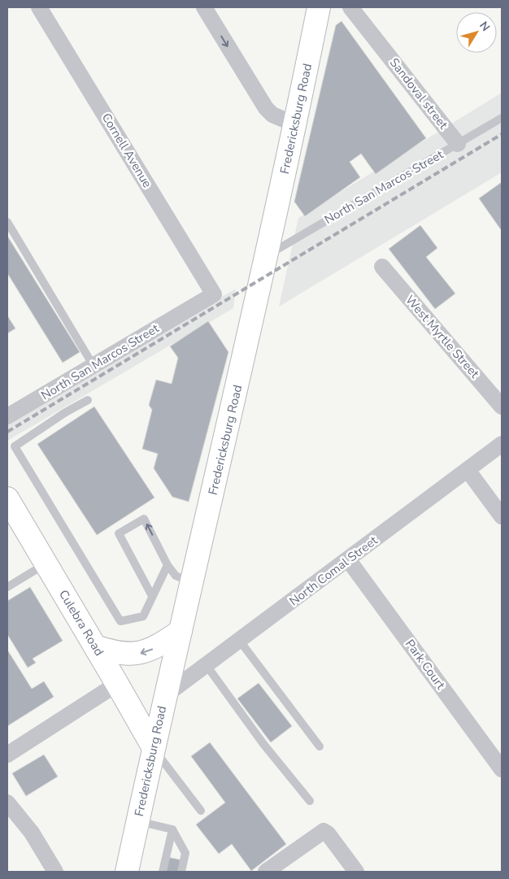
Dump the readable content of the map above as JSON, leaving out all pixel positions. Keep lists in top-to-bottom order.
{
  "streets": {
    "main road": ["Fredericksburg Road", "Culebra Road"],
    "street": [
      "Sandoval street",
      "Cornell Avenue",
      "North San Marcos Street",
      "West Myrtle Street",
      "North Comal Street",
      "Park Court"
    ]
  },
  "crossings": [
    ["Sandoval street", "North San Marcos Street"],
    ["Fredericksburg Road", "North San Marcos Street"],
    ["Fredericksburg Road", "North Comal Street"],
    ["Fredericksburg Road", "Culebra Road"],
    ["Cornell Avenue", "North San Marcos Street"],
    ["North Comal Street", "Park Court"]
  ],
  "north": "top right"
}
